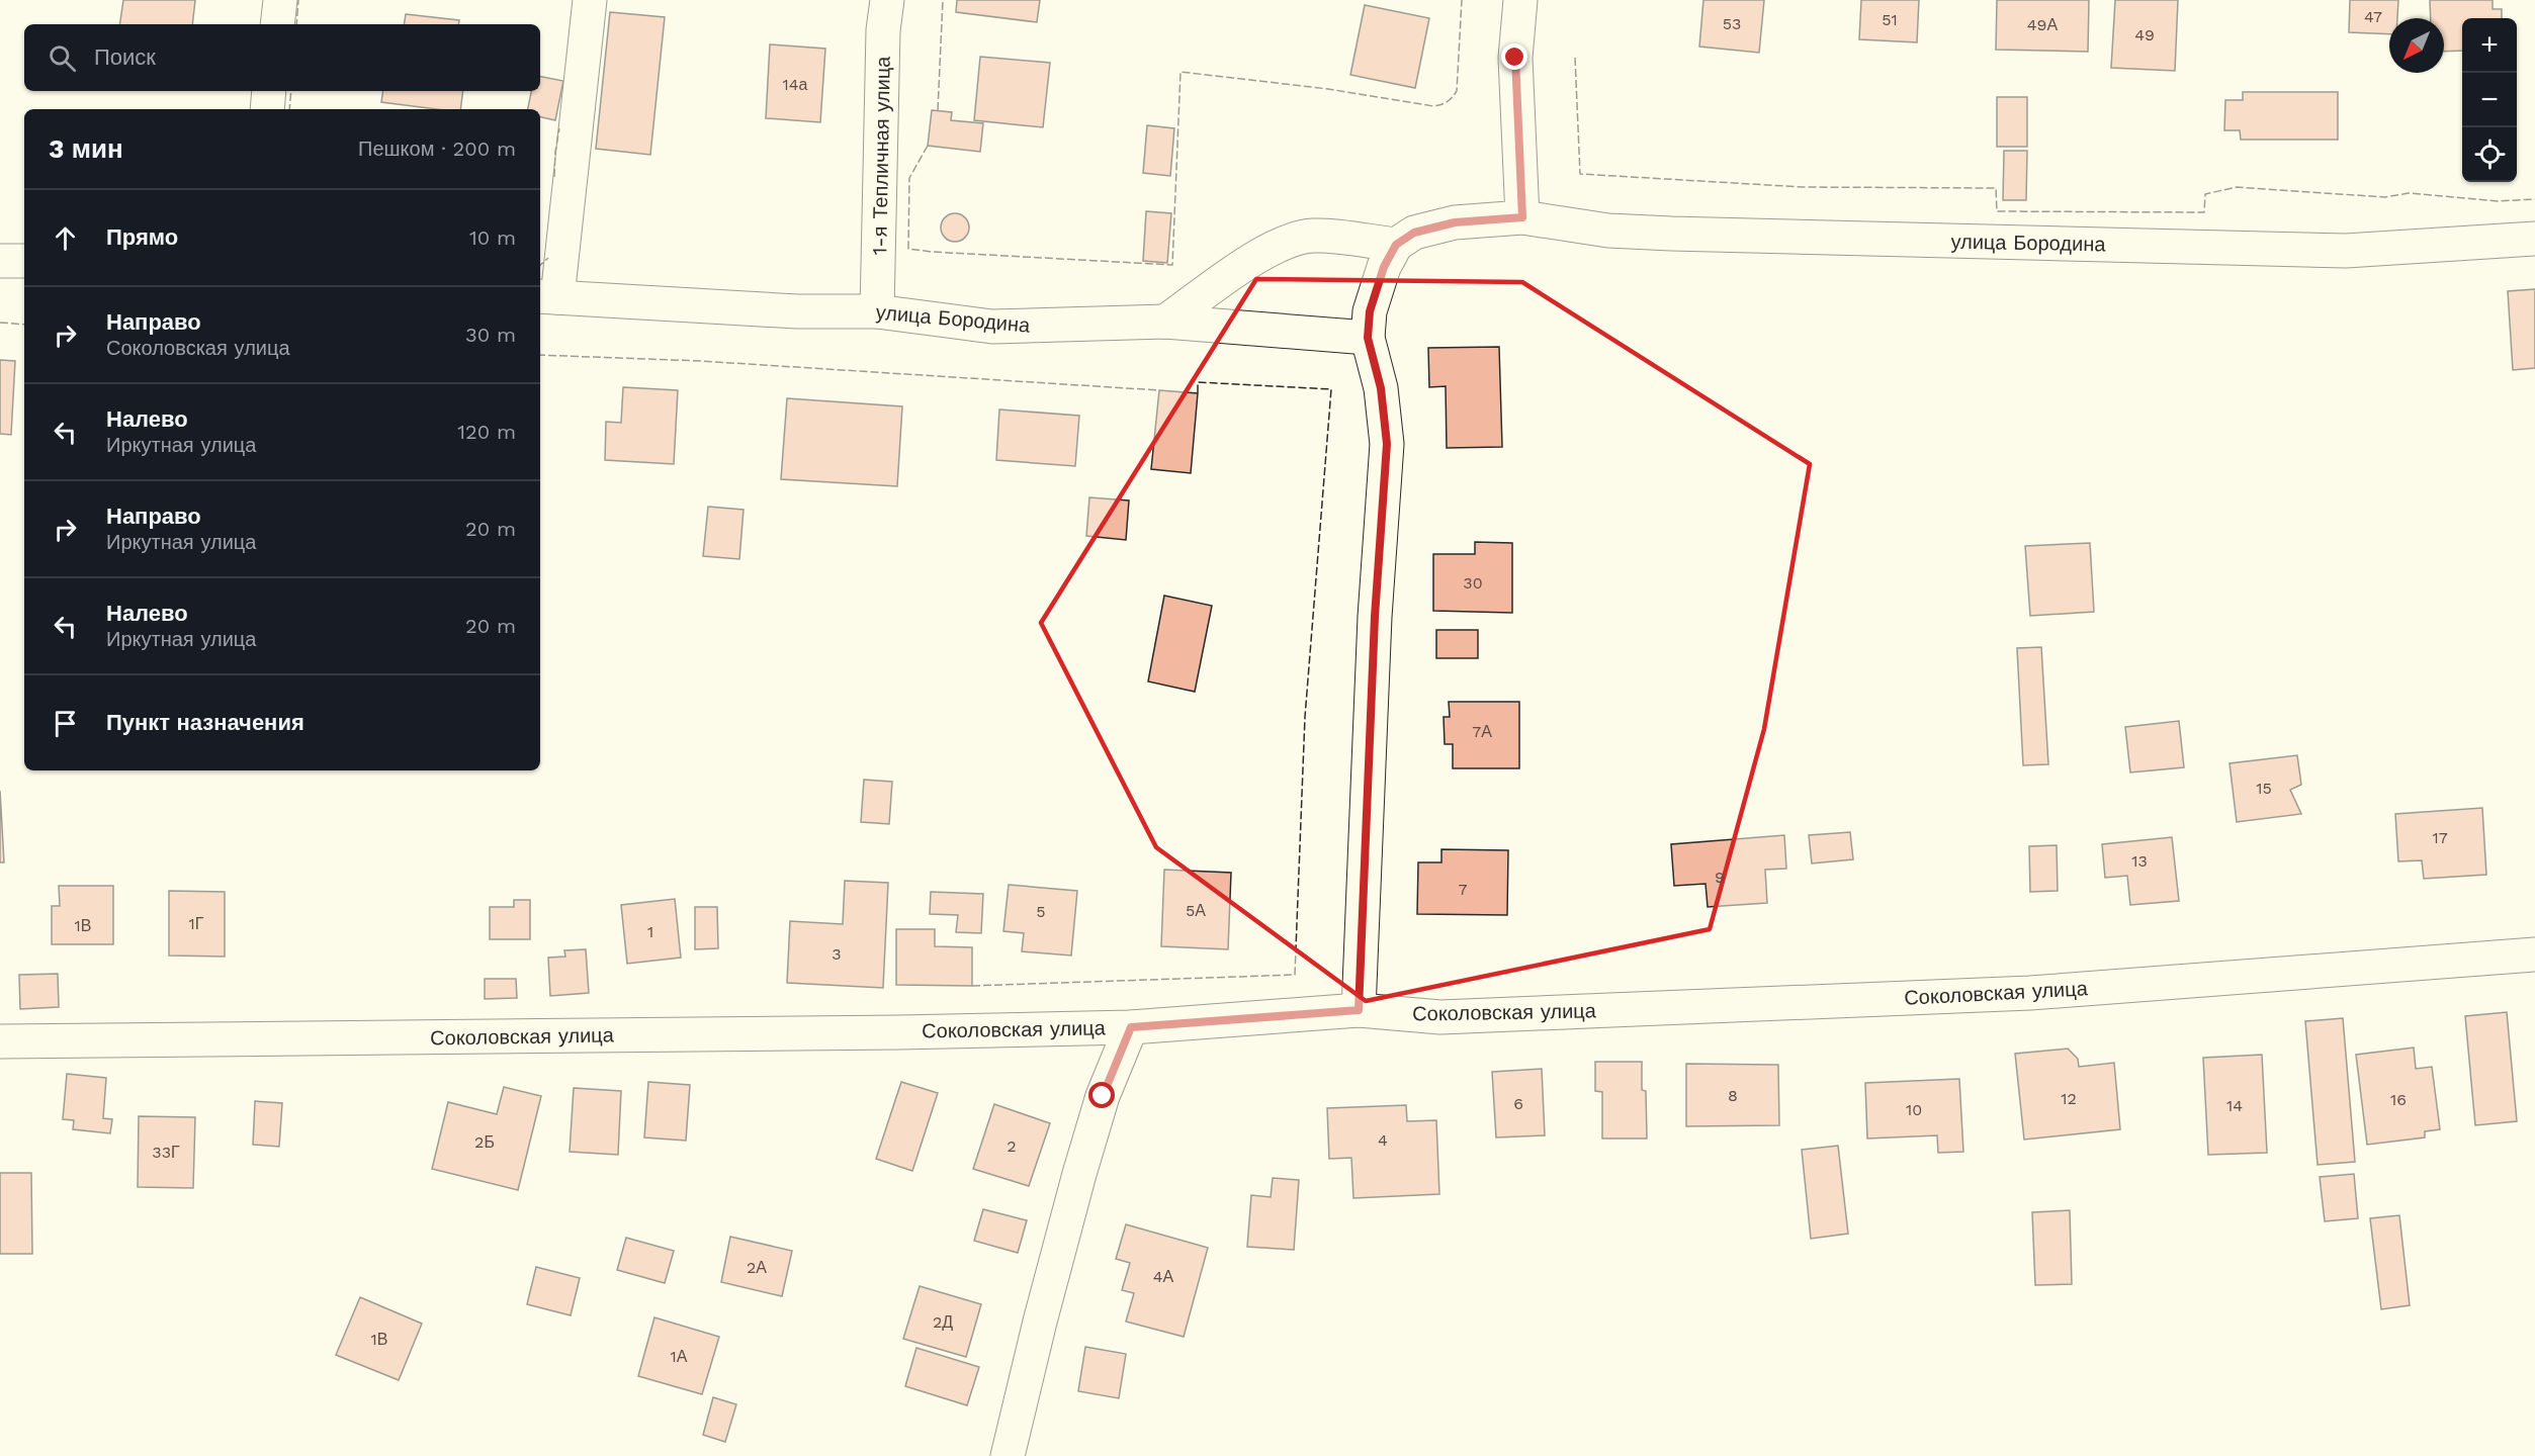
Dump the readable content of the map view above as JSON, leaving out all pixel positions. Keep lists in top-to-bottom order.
{
  "streets": {
    "street": ["1-я Тепличная улица", "улица Бородина", "Соколовская улица"]
  },
  "crossings": [
    ["1-я Тепличная улица", "улица Бородина"]
  ],
  "house_numbers": [
    "47",
    "51",
    "53",
    "49А",
    "49",
    "14а",
    "30",
    "7А",
    "15",
    "17",
    "13",
    "9",
    "7",
    "5А",
    "5",
    "1Г",
    "1В",
    "1",
    "3",
    "8",
    "12",
    "16",
    "6",
    "14",
    "10",
    "4",
    "2Б",
    "2",
    "33Г",
    "2А",
    "4А",
    "2Д",
    "1В",
    "1А"
  ],
  "north": "bottom left",
  "page": {
    "map_buttons": ["+", "−"],
    "search": "Поиск",
    "heading": ["3 мин", "Пешком · 200 m"],
    "list": [
      ["Прямо", "10 m"],
      ["Направо", "Соколовская улица", "30 m"],
      ["Налево", "Иркутная улица", "120 m"],
      ["Направо", "Иркутная улица", "20 m"],
      ["Налево", "Иркутная улица", "20 m"],
      "Пункт назначения"
    ]
  }
}
